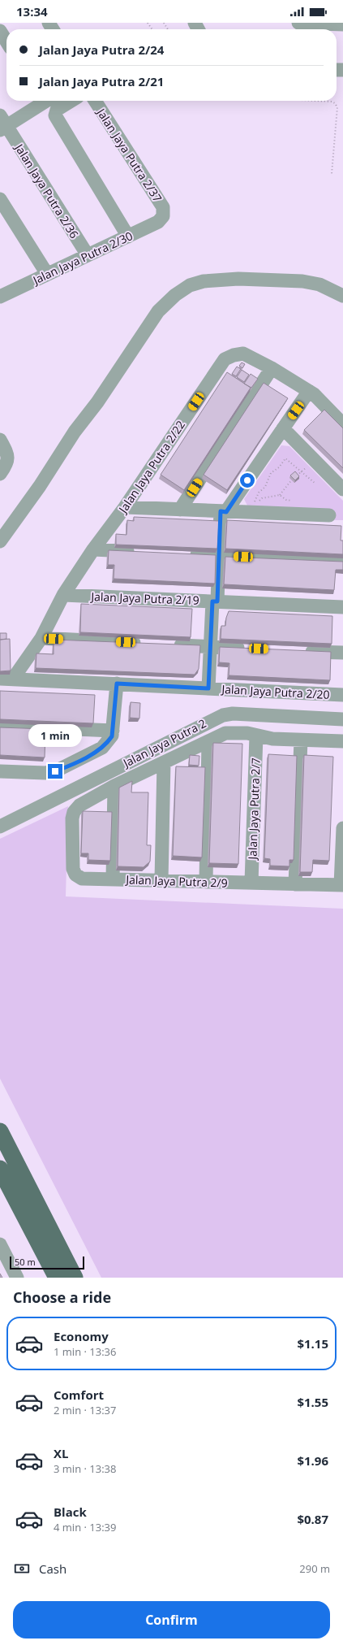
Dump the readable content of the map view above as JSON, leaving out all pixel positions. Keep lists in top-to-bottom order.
{
  "streets": {
    "street": [
      "Jalan Jaya Putra 2/37",
      "Jalan Jaya Putra 2/36",
      "Jalan Jaya Putra 2/30",
      "Jalan Jaya Putra 2/22",
      "Jalan Jaya Putra 2/19",
      "Jalan Jaya Putra 2/20",
      "Jalan Jaya Putra 2",
      "Jalan Jaya Putra 2/7",
      "Jalan Jaya Putra 2/9"
    ]
  },
  "crossings": [
    ["Jalan Jaya Putra 2/37", "Jalan Jaya Putra 2/30"],
    ["Jalan Jaya Putra 2/36", "Jalan Jaya Putra 2/30"],
    ["Jalan Jaya Putra 2/22", "Jalan Jaya Putra 2/19"],
    ["Jalan Jaya Putra 2/22", "Jalan Jaya Putra 2/20"],
    ["Jalan Jaya Putra 2/7", "Jalan Jaya Putra 2/9"]
  ],
  "scale_bar": "50 m",
  "page": {
    "status": "13:34",
    "banner": ["Jalan Jaya Putra 2/24", "Jalan Jaya Putra 2/21"],
    "bubble": "1 min",
    "scale": "50 m",
    "heading": "Choose a ride",
    "list": [
      {
        "name": "Economy",
        "note": "1 min · 13:36",
        "value": "$1.15"
      },
      {
        "name": "Comfort",
        "note": "2 min · 13:37",
        "value": "$1.55"
      },
      {
        "name": "XL",
        "note": "3 min · 13:38",
        "value": "$1.96"
      },
      {
        "name": "Black",
        "note": "4 min · 13:39",
        "value": "$0.87"
      }
    ],
    "pay": ["Cash", "290 m"],
    "buttons": "Confirm"
  }
}
